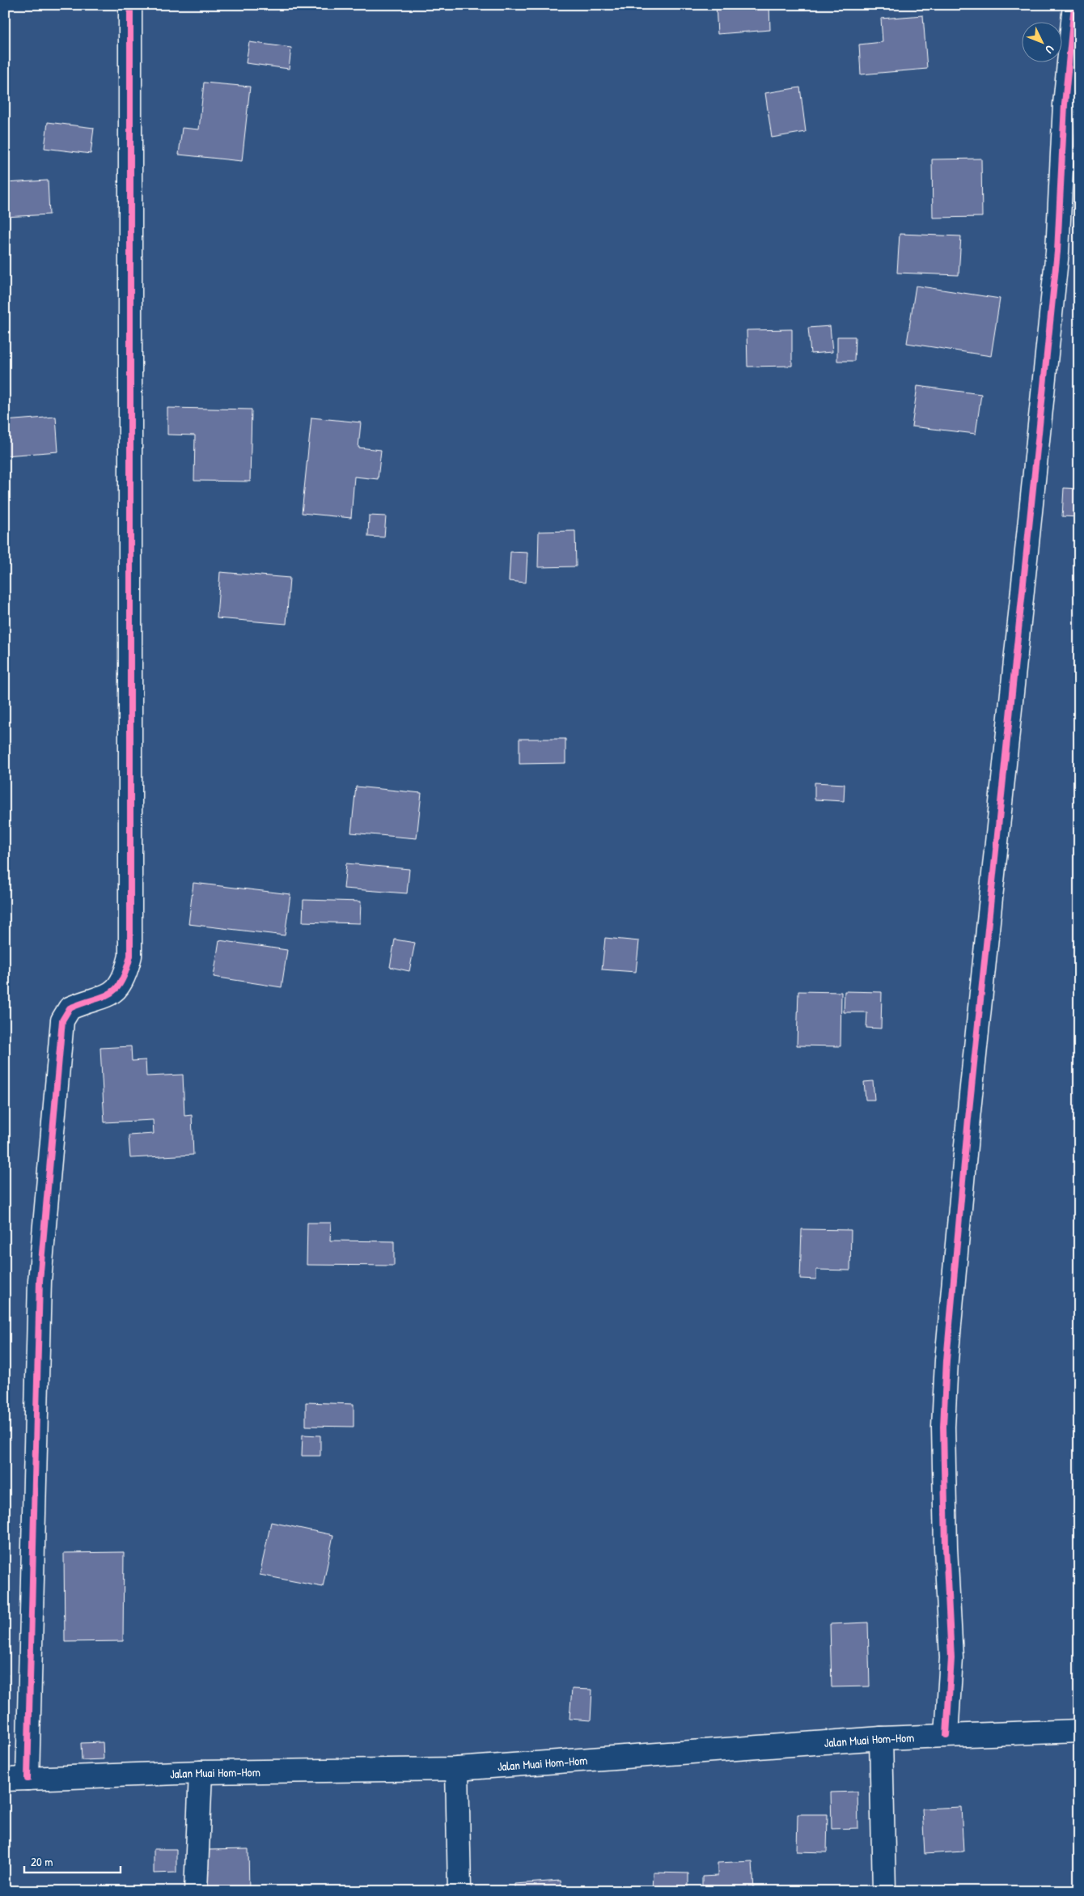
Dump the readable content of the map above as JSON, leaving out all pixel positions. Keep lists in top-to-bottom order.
{
  "streets": {
    "street": ["Jalan Muai Hom-Hom"]
  },
  "scale_bar": "20 m",
  "north": "bottom right"
}
